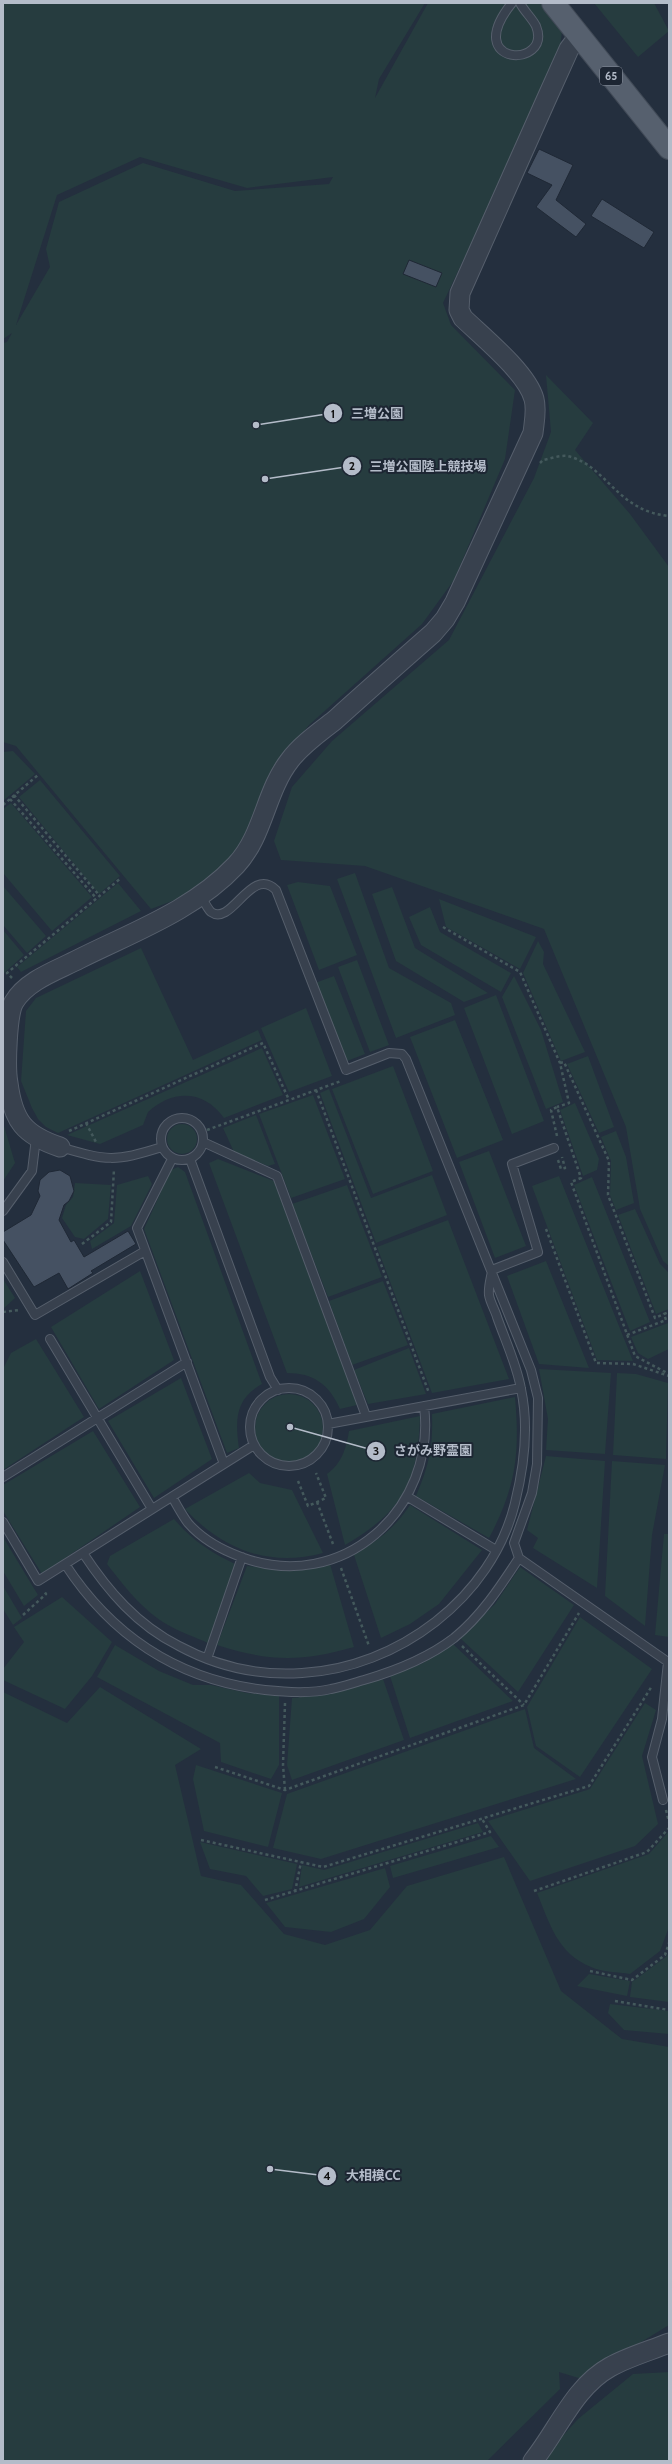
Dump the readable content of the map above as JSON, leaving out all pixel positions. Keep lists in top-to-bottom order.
{
  "streets": {
    "main road": ["65"]
  },
  "places": [
    "三増公園",
    "三増公園陸上競技場",
    "さがみ野霊園",
    "大相模CC"
  ]
}
